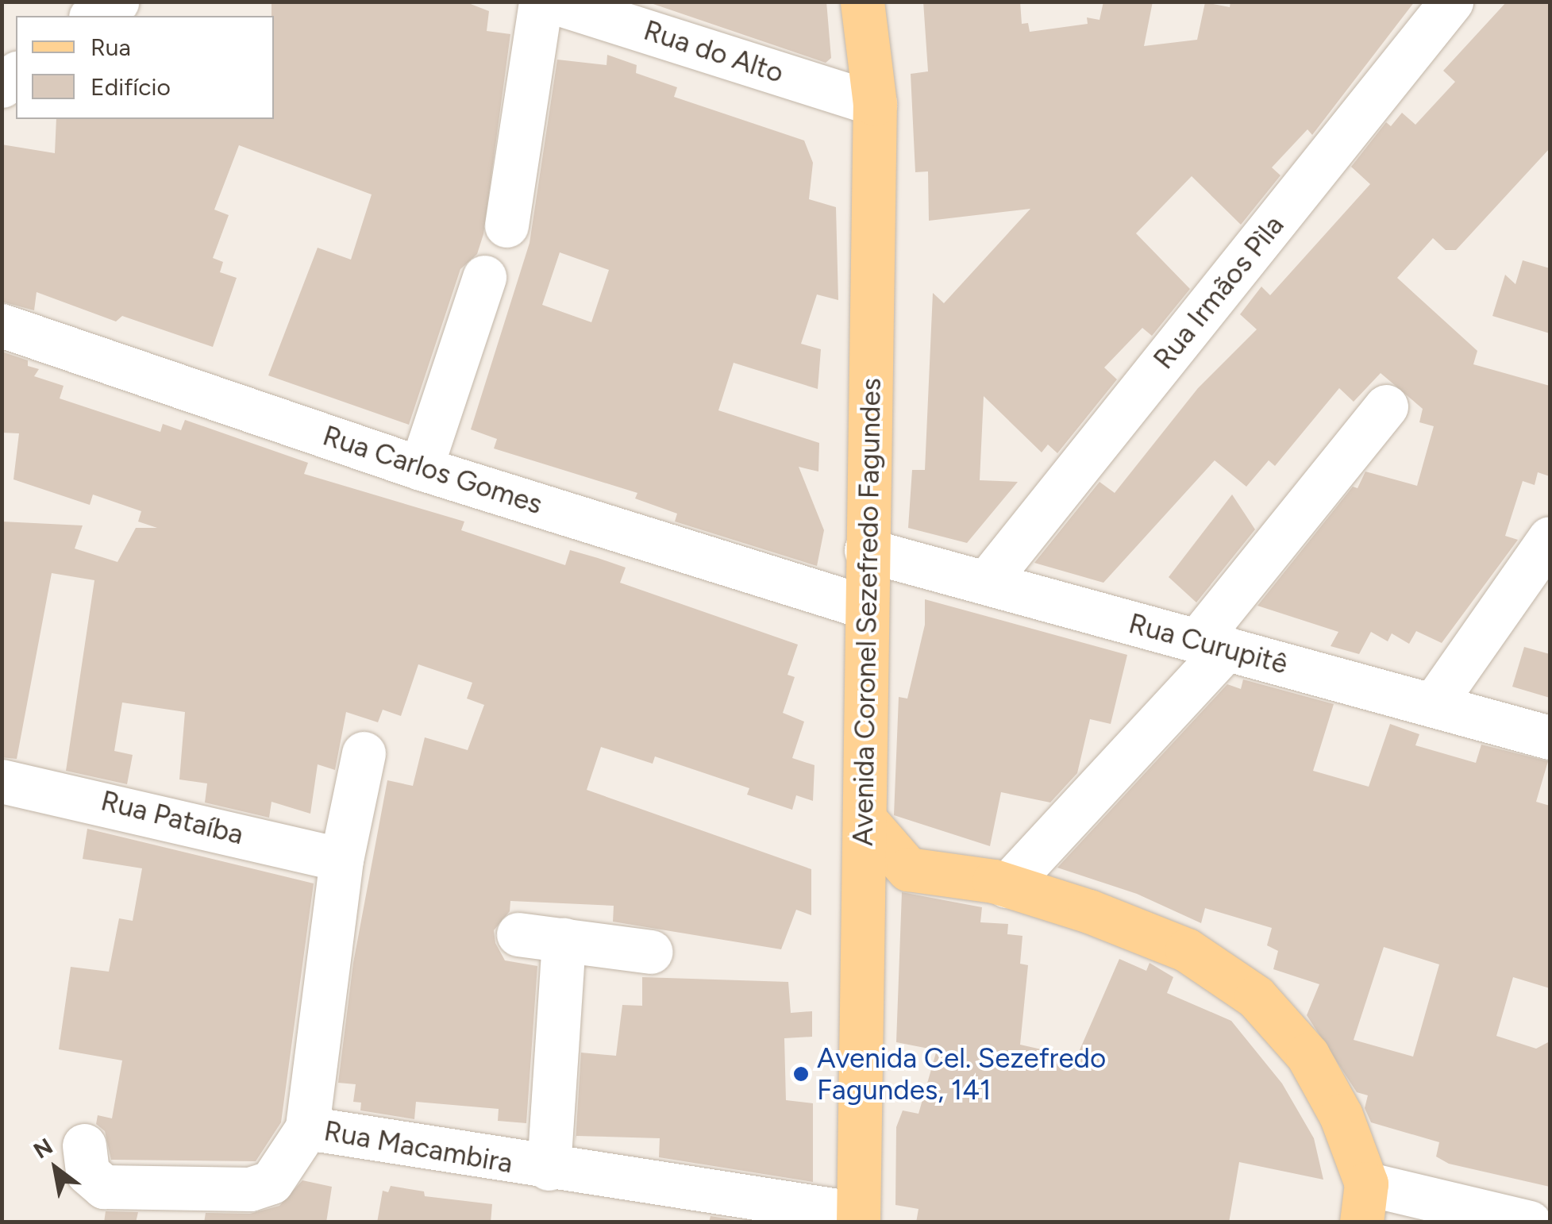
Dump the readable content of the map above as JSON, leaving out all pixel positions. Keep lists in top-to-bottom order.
{
  "streets": {
    "main road": ["Avenida Coronel Sezefredo Fagundes"],
    "street": [
      "Rua do Alto",
      "Rua Irmãos Pìla",
      "Rua Carlos Gomes",
      "Rua Curupitê",
      "Rua Pataíba",
      "Rua Macambira"
    ]
  },
  "crossings": [
    ["Rua do Alto", "Avenida Coronel Sezefredo Fagundes"],
    ["Rua Irmãos Pìla", "Rua Curupitê"],
    ["Rua Carlos Gomes", "Avenida Coronel Sezefredo Fagundes"],
    ["Avenida Coronel Sezefredo Fagundes", "Rua Curupitê"],
    ["Avenida Coronel Sezefredo Fagundes", "Rua Macambira"],
    ["Rua Pataíba", "Rua Macambira"]
  ],
  "places": ["Avenida Cel. Sezefredo Fagundes, 141"],
  "legend": ["Rua", "Edifício"],
  "north": "top left"
}
